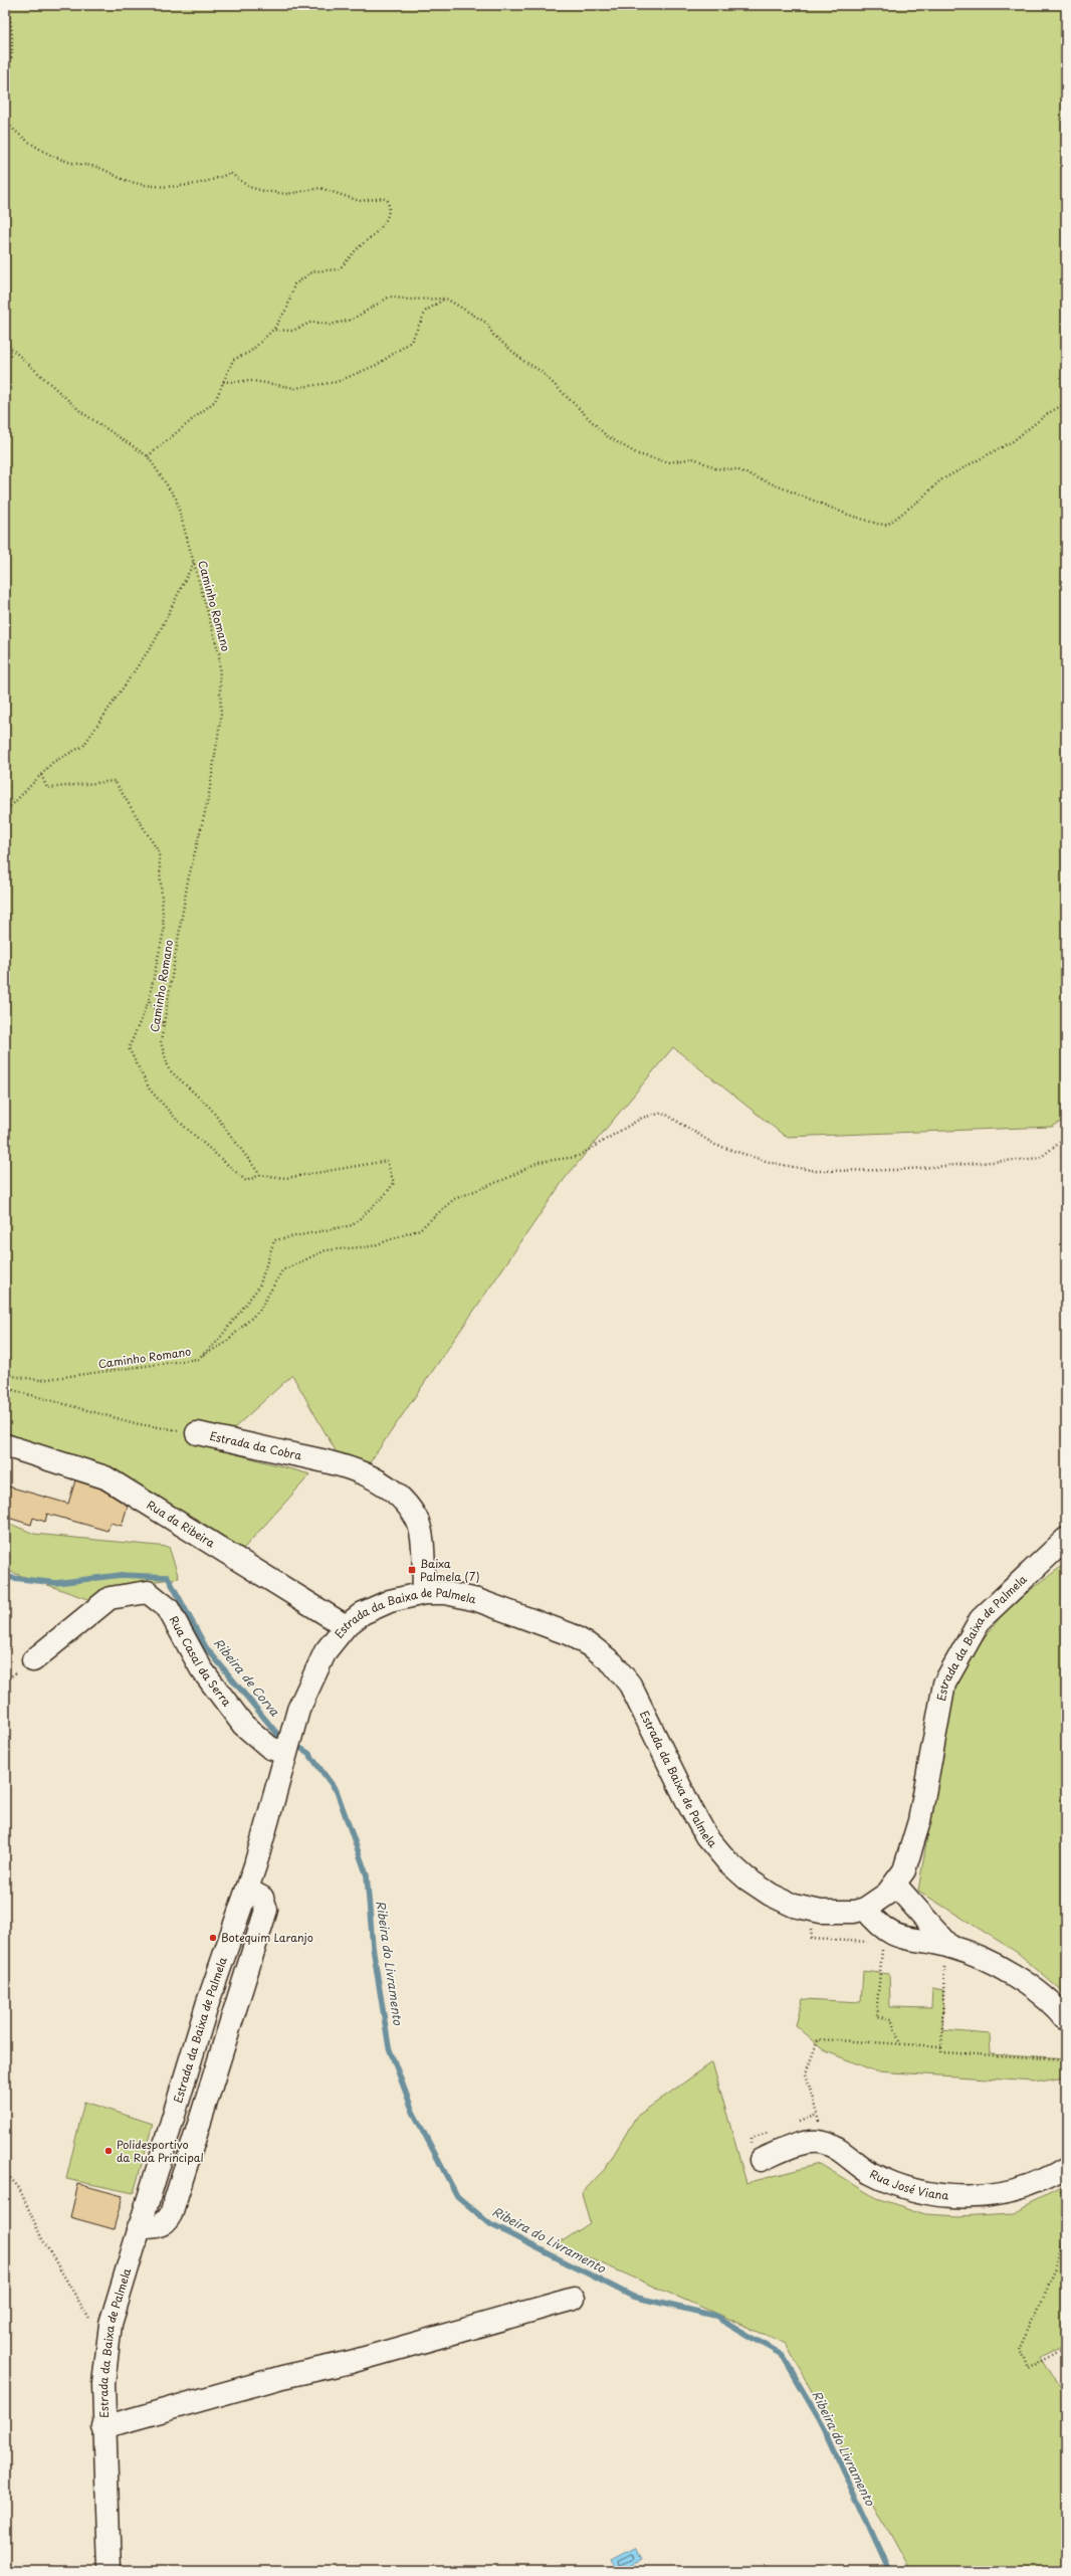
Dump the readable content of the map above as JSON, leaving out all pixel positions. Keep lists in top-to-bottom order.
{
  "streets": {
    "street": [
      "Estrada da Cobra",
      "Rua da Ribeira",
      "Estrada da Baixa de Palmela",
      "Rua Casal da Serra",
      "Rua José Viana"
    ],
    "path": ["Caminho Romano"]
  },
  "crossings": [
    ["Estrada da Cobra", "Estrada da Baixa de Palmela"],
    ["Rua da Ribeira", "Estrada da Baixa de Palmela"],
    ["Estrada da Baixa de Palmela", "Rua Casal da Serra"]
  ],
  "water": ["Ribeira de Corva", "Ribeira do Livramento"],
  "places": {
    "transit": ["Baixa Palmela (7)"],
    "other": ["Botequim Laranjo", "Polidesportivo da Rua Principal"]
  }
}
